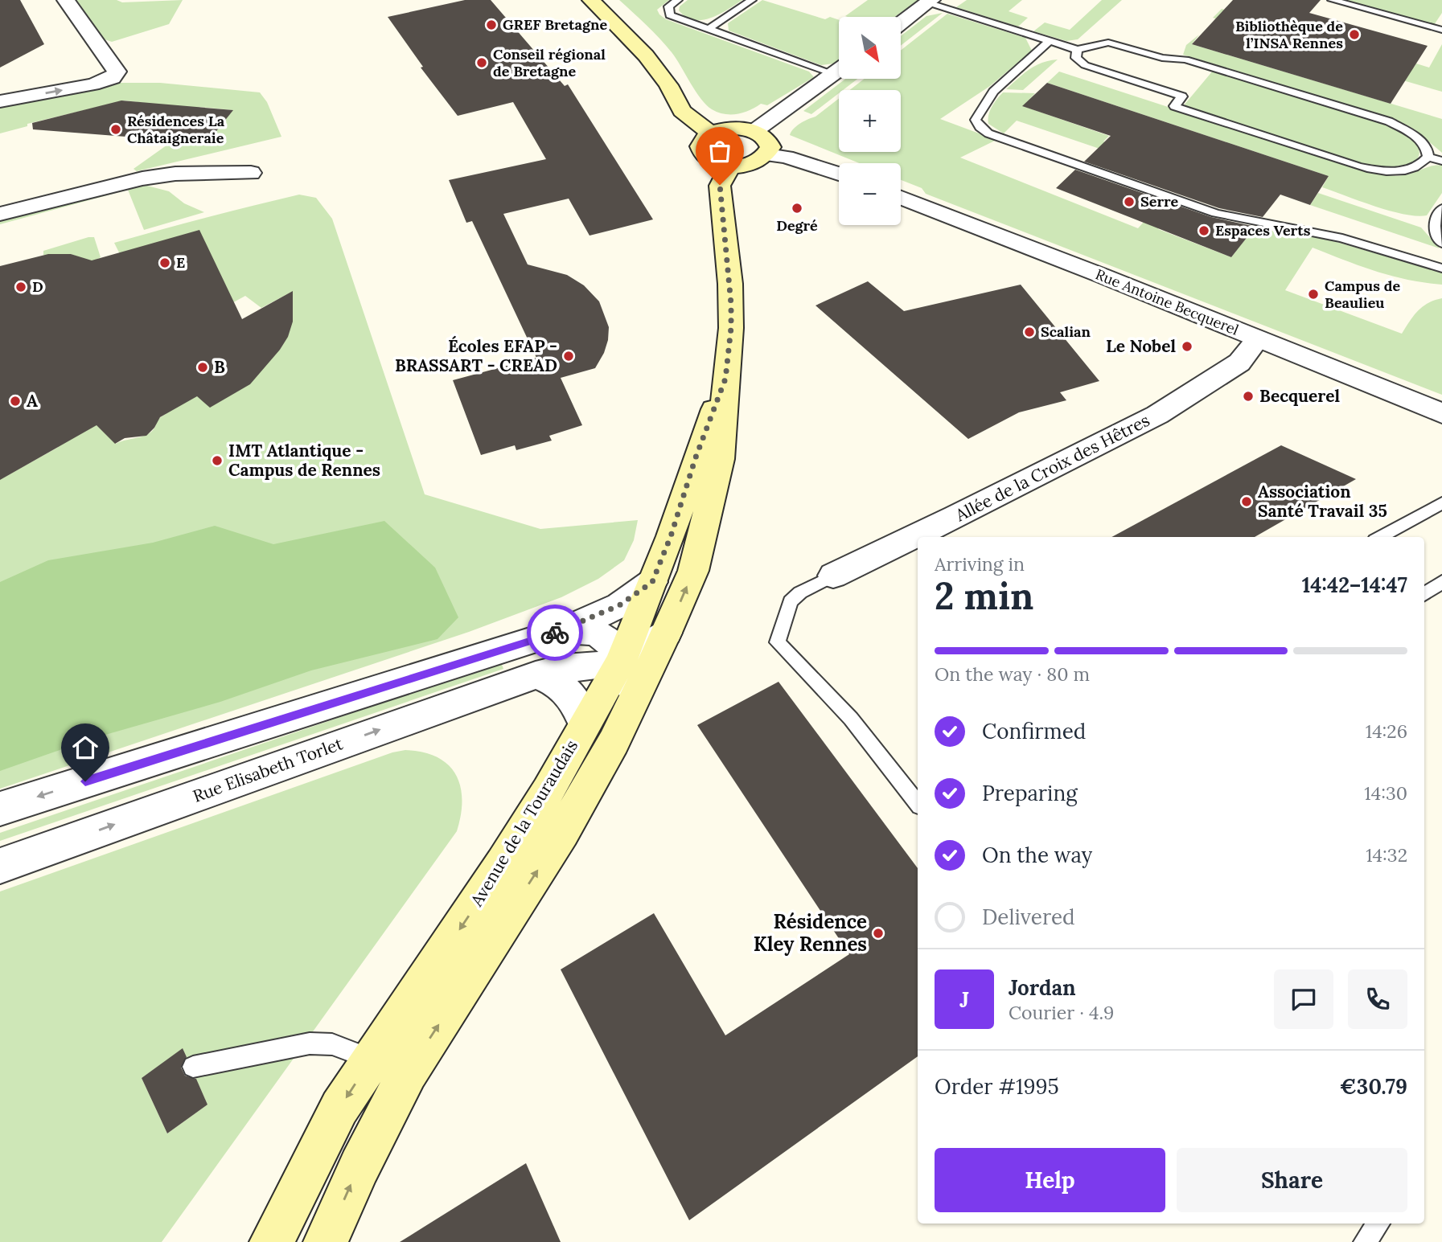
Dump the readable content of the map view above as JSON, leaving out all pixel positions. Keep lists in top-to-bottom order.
{
  "streets": {
    "main road": ["Avenue de la Touraudais"],
    "street": ["Rue Antoine Becquerel", "Allée de la Croix des Hêtres", "Rue Elisabeth Torlet"]
  },
  "crossings": [
    ["Rue Antoine Becquerel", "Allée de la Croix des Hêtres"],
    ["Rue Elisabeth Torlet", "Avenue de la Touraudais"]
  ],
  "places": [
    "GREF Bretagne",
    "Bibliothèque de l’INSA Rennes",
    "Conseil régional de Bretagne",
    "Résidences La Châtaigneraie",
    "Serre",
    "Degré",
    "Espaces Verts",
    "E",
    "D",
    "Campus de Beaulieu",
    "Scalian",
    "Le Nobel",
    "Écoles EFAP - BRASSART - CREAD",
    "B",
    "Becquerel",
    "A",
    "IMT Atlantique - Campus de Rennes",
    "Association Santé Travail 35",
    "Résidence Kley Rennes"
  ],
  "north": "bottom right",
  "page": {
    "map_buttons": ["+", "−"],
    "heading": ["2 min", "Arriving in", "14:42–14:47"],
    "panel": [
      "Jordan",
      "Courier · 4.9",
      "Order #1995",
      "€30.79"
    ],
    "bar": "On the way · 80 m",
    "list": [
      ["Confirmed", "14:26"],
      ["Preparing", "14:30"],
      ["On the way", "14:32"],
      "Delivered"
    ],
    "round": "J",
    "buttons": ["Help", "Share"]
  }
}
